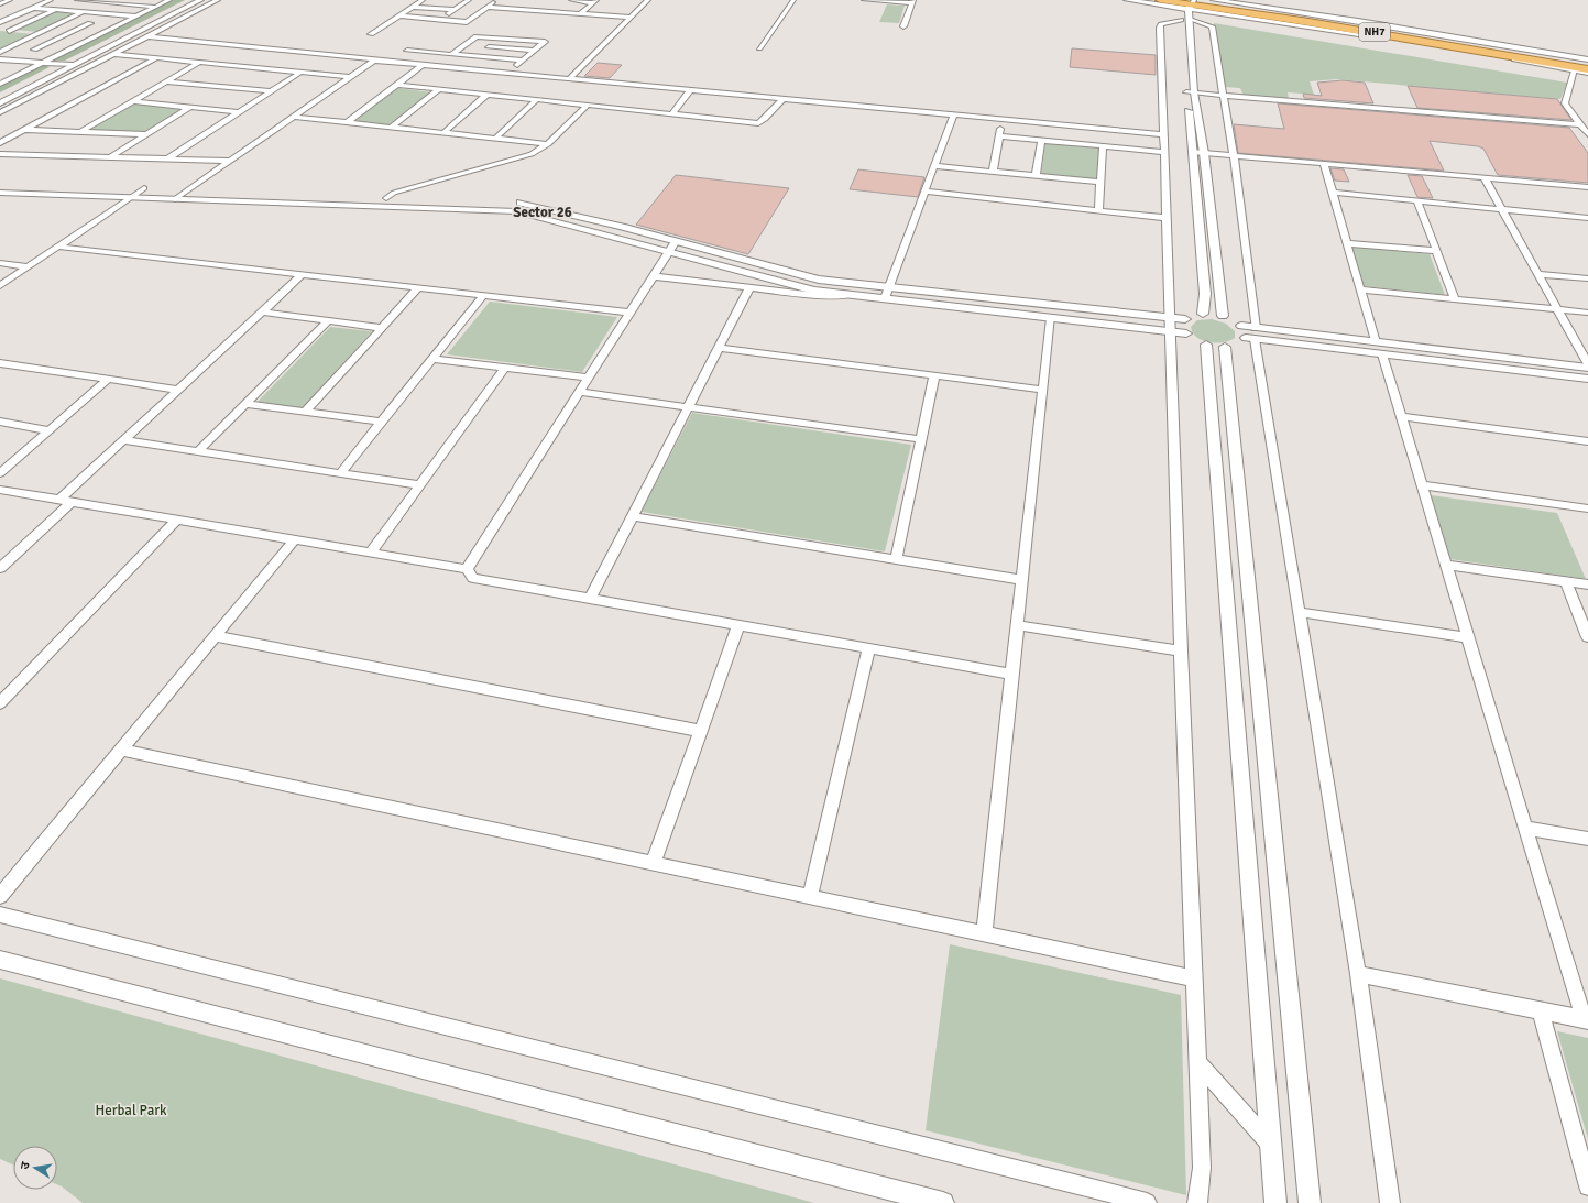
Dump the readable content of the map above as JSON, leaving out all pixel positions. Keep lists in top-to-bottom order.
{
  "streets": {
    "highway": ["NH7"]
  },
  "districts": ["Sector 26"],
  "parks": ["Herbal Park"],
  "north": "left"
}
